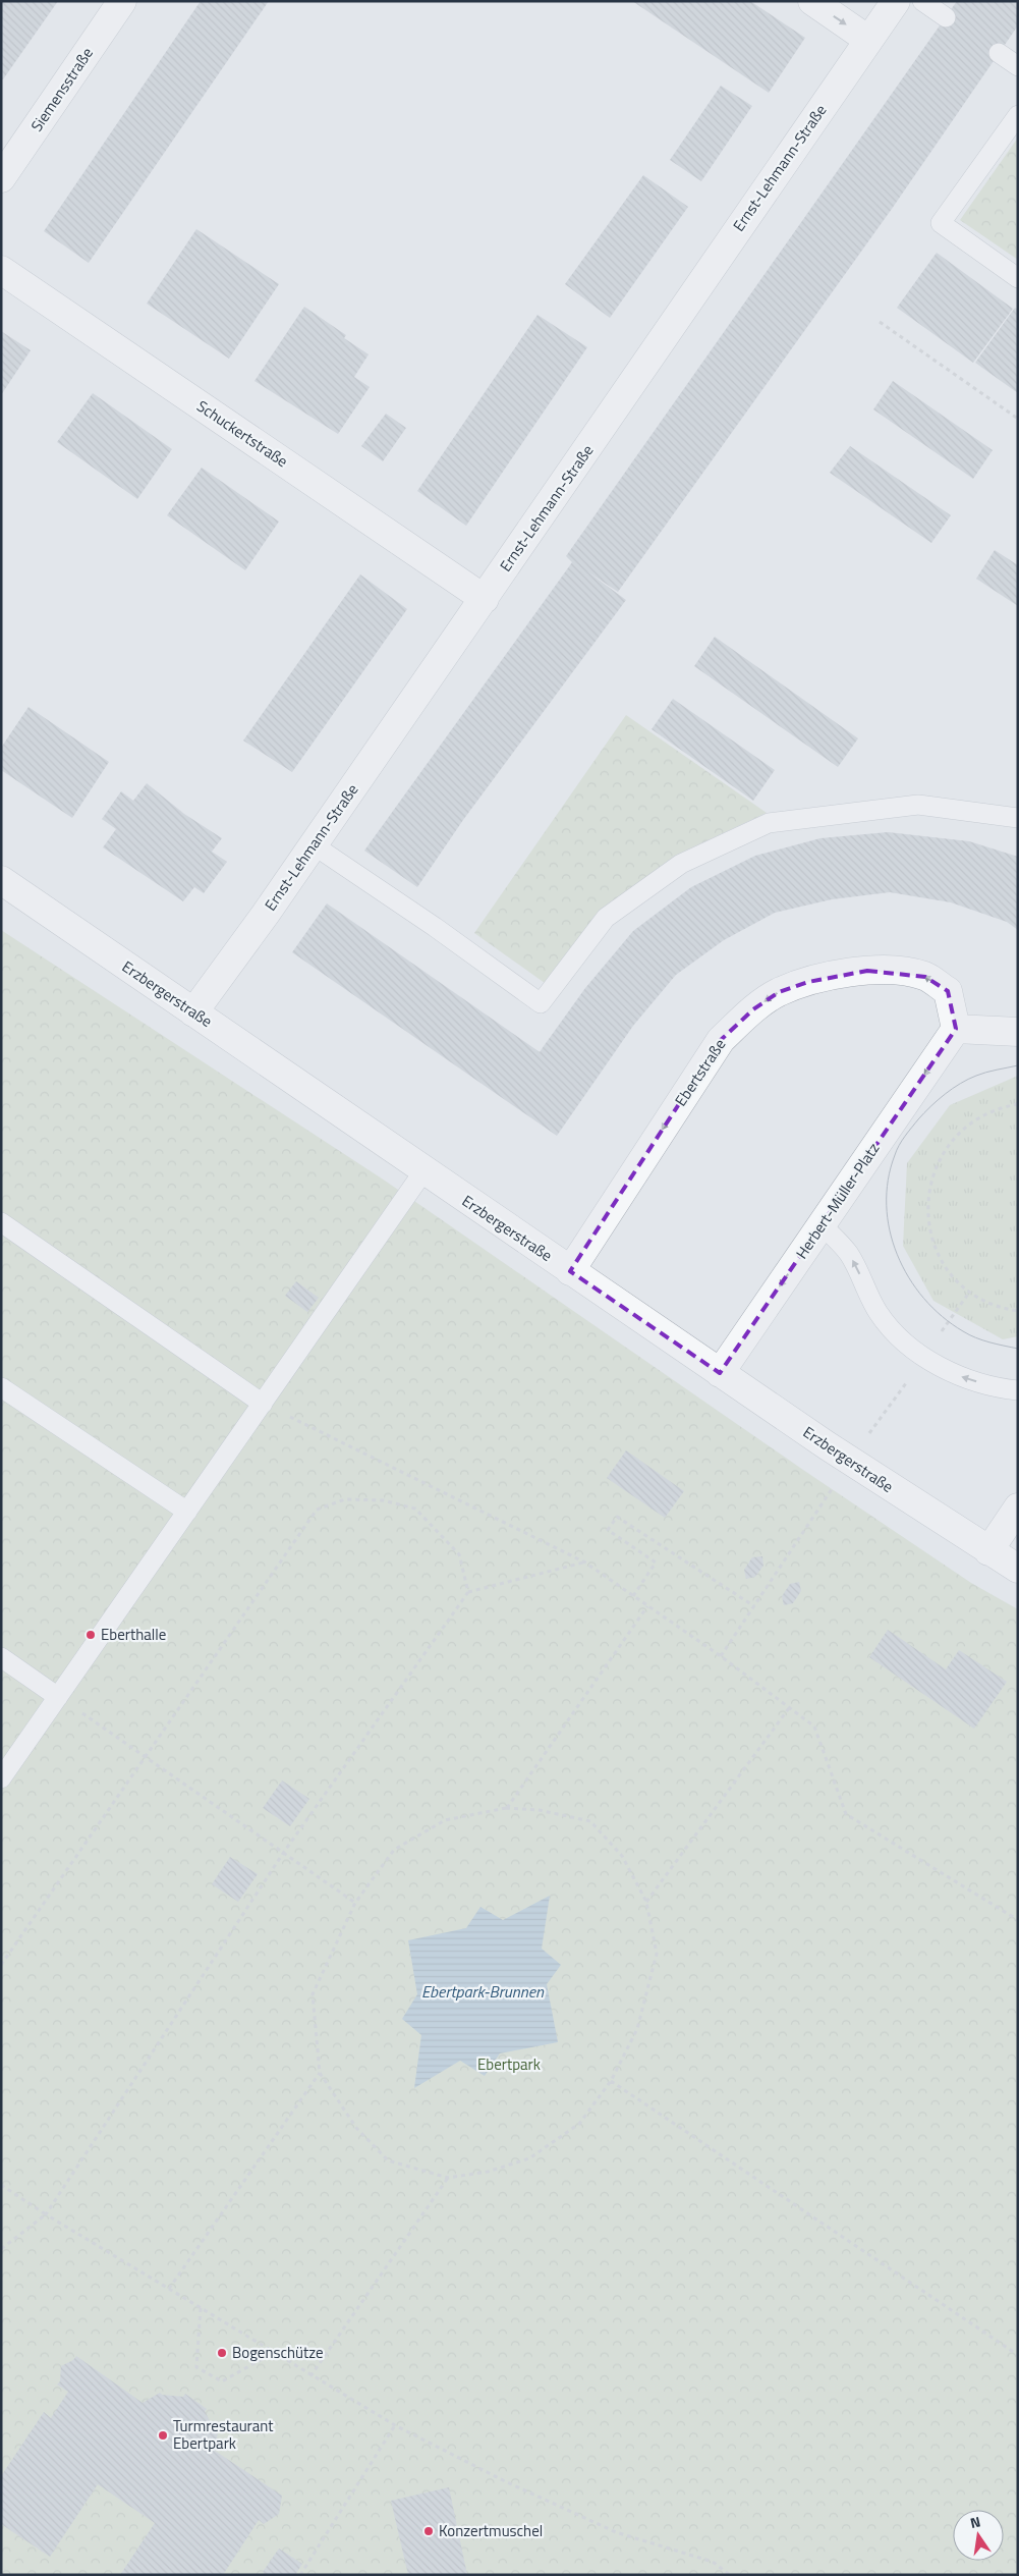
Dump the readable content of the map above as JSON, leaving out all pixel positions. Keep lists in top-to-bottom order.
{
  "streets": {
    "street": [
      "Siemensstraße",
      "Ernst-Lehmann-Straße",
      "Schuckertstraße",
      "Erzbergerstraße",
      "Ebertstraße",
      "Herbert-Müller-Platz"
    ]
  },
  "crossings": [
    ["Ernst-Lehmann-Straße", "Schuckertstraße"],
    ["Ernst-Lehmann-Straße", "Erzbergerstraße"],
    ["Erzbergerstraße", "Ebertstraße"],
    ["Erzbergerstraße", "Herbert-Müller-Platz"],
    ["Ebertstraße", "Herbert-Müller-Platz"]
  ],
  "one_way": ["Ebertstraße", "Herbert-Müller-Platz"],
  "water": ["Ebertpark-Brunnen"],
  "parks": ["Ebertpark"],
  "places": [
    "Eberthalle",
    "Bogenschütze",
    "Turmrestaurant Ebertpark",
    "Konzertmuschel"
  ],
  "north": "top"
}
